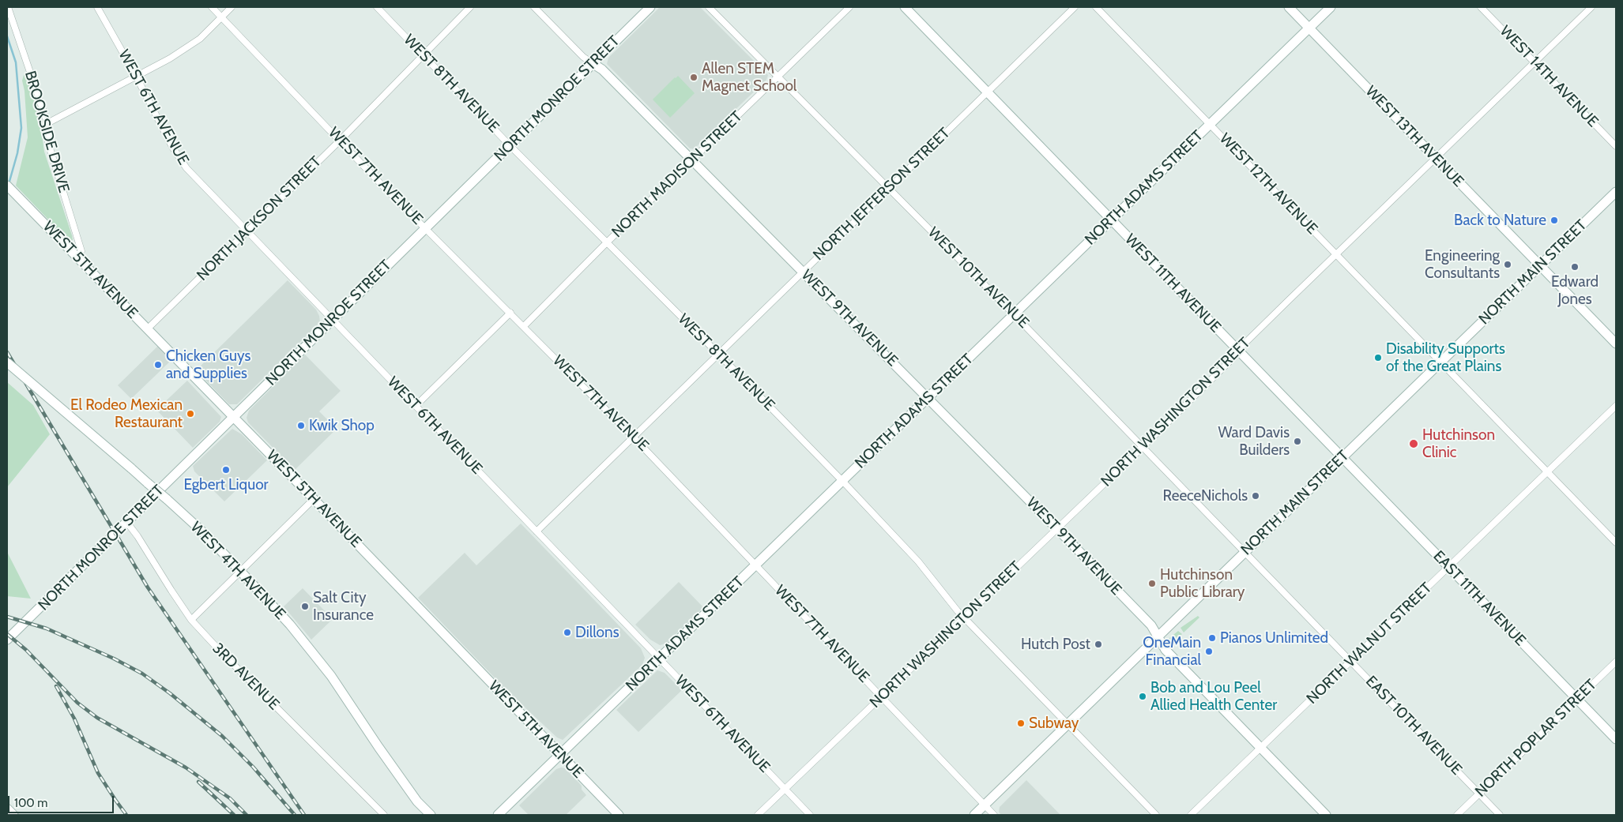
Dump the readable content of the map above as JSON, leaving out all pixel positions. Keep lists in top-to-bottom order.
{
  "streets": {
    "street": [
      "WEST 14TH AVENUE",
      "WEST 8TH AVENUE",
      "NORTH MONROE STREET",
      "WEST 6TH AVENUE",
      "BROOKSIDE DRIVE",
      "WEST 13TH AVENUE",
      "NORTH MADISON STREET",
      "WEST 7TH AVENUE",
      "WEST 12TH AVENUE",
      "NORTH ADAMS STREET",
      "NORTH JEFFERSON STREET",
      "NORTH JACKSON STREET",
      "WEST 5TH AVENUE",
      "NORTH MAIN STREET",
      "WEST 10TH AVENUE",
      "WEST 11TH AVENUE",
      "WEST 9TH AVENUE",
      "NORTH WASHINGTON STREET",
      "WEST 4TH AVENUE",
      "EAST 11TH AVENUE",
      "NORTH WALNUT STREET",
      "3RD AVENUE",
      "EAST 10TH AVENUE",
      "NORTH POPLAR STREET"
    ]
  },
  "crossings": [
    ["WEST 14TH AVENUE", "NORTH WASHINGTON STREET"],
    ["WEST 8TH AVENUE", "NORTH MONROE STREET"],
    ["WEST 8TH AVENUE", "NORTH MADISON STREET"],
    ["WEST 8TH AVENUE", "NORTH ADAMS STREET"],
    ["WEST 8TH AVENUE", "NORTH JEFFERSON STREET"],
    ["WEST 8TH AVENUE", "NORTH JACKSON STREET"],
    ["WEST 8TH AVENUE", "NORTH MAIN STREET"],
    ["WEST 8TH AVENUE", "NORTH WASHINGTON STREET"],
    ["NORTH MONROE STREET", "WEST 6TH AVENUE"],
    ["NORTH MONROE STREET", "WEST 7TH AVENUE"],
    ["NORTH MONROE STREET", "WEST 5TH AVENUE"],
    ["NORTH MONROE STREET", "WEST 9TH AVENUE"],
    ["NORTH MONROE STREET", "3RD AVENUE"],
    ["WEST 6TH AVENUE", "NORTH ADAMS STREET"],
    ["WEST 6TH AVENUE", "NORTH JEFFERSON STREET"],
    ["WEST 6TH AVENUE", "NORTH JACKSON STREET"],
    ["WEST 6TH AVENUE", "NORTH WASHINGTON STREET"],
    ["BROOKSIDE DRIVE", "WEST 5TH AVENUE"],
    ["WEST 13TH AVENUE", "NORTH ADAMS STREET"],
    ["WEST 13TH AVENUE", "NORTH MAIN STREET"],
    ["WEST 13TH AVENUE", "NORTH WASHINGTON STREET"],
    ["NORTH MADISON STREET", "WEST 7TH AVENUE"],
    ["NORTH MADISON STREET", "WEST 10TH AVENUE"],
    ["NORTH MADISON STREET", "WEST 9TH AVENUE"],
    ["WEST 7TH AVENUE", "NORTH ADAMS STREET"],
    ["WEST 7TH AVENUE", "NORTH JEFFERSON STREET"],
    ["WEST 7TH AVENUE", "NORTH JACKSON STREET"],
    ["WEST 7TH AVENUE", "NORTH MAIN STREET"],
    ["WEST 7TH AVENUE", "NORTH WASHINGTON STREET"],
    ["WEST 12TH AVENUE", "NORTH ADAMS STREET"],
    ["WEST 12TH AVENUE", "NORTH MAIN STREET"],
    ["WEST 12TH AVENUE", "NORTH WASHINGTON STREET"],
    ["WEST 12TH AVENUE", "NORTH WALNUT STREET"],
    ["NORTH ADAMS STREET", "WEST 5TH AVENUE"],
    ["NORTH ADAMS STREET", "WEST 10TH AVENUE"],
    ["NORTH ADAMS STREET", "WEST 11TH AVENUE"],
    ["NORTH ADAMS STREET", "WEST 9TH AVENUE"],
    ["NORTH JEFFERSON STREET", "WEST 10TH AVENUE"],
    ["NORTH JEFFERSON STREET", "WEST 11TH AVENUE"],
    ["NORTH JEFFERSON STREET", "WEST 9TH AVENUE"],
    ["NORTH JACKSON STREET", "WEST 5TH AVENUE"],
    ["NORTH MAIN STREET", "WEST 10TH AVENUE"],
    ["NORTH MAIN STREET", "WEST 11TH AVENUE"],
    ["NORTH MAIN STREET", "WEST 9TH AVENUE"],
    ["NORTH MAIN STREET", "EAST 11TH AVENUE"],
    ["NORTH MAIN STREET", "EAST 10TH AVENUE"],
    ["WEST 10TH AVENUE", "NORTH WASHINGTON STREET"],
    ["WEST 10TH AVENUE", "EAST 10TH AVENUE"],
    ["WEST 11TH AVENUE", "NORTH WASHINGTON STREET"],
    ["WEST 11TH AVENUE", "EAST 11TH AVENUE"],
    ["WEST 9TH AVENUE", "NORTH WASHINGTON STREET"],
    ["WEST 9TH AVENUE", "NORTH WALNUT STREET"],
    ["EAST 11TH AVENUE", "NORTH WALNUT STREET"],
    ["EAST 11TH AVENUE", "NORTH POPLAR STREET"],
    ["NORTH WALNUT STREET", "EAST 10TH AVENUE"],
    ["EAST 10TH AVENUE", "NORTH POPLAR STREET"]
  ],
  "places": [
    "Allen STEM Magnet School",
    "Back to Nature",
    "Engineering Consultants",
    "Edward Jones",
    "Disability Supports of the Great Plains",
    "Chicken Guys and Supplies",
    "El Rodeo Mexican Restaurant",
    "Kwik Shop",
    "Ward Davis Builders",
    "Hutchinson Clinic",
    "Egbert Liquor",
    "ReeceNichols",
    "Hutchinson Public Library",
    "Salt City Insurance",
    "Dillons",
    "Pianos Unlimited",
    "Hutch Post",
    "OneMain Financial",
    "Bob and Lou Peel Allied Health Center",
    "Subway"
  ],
  "scale_bar": "100 m"
}
